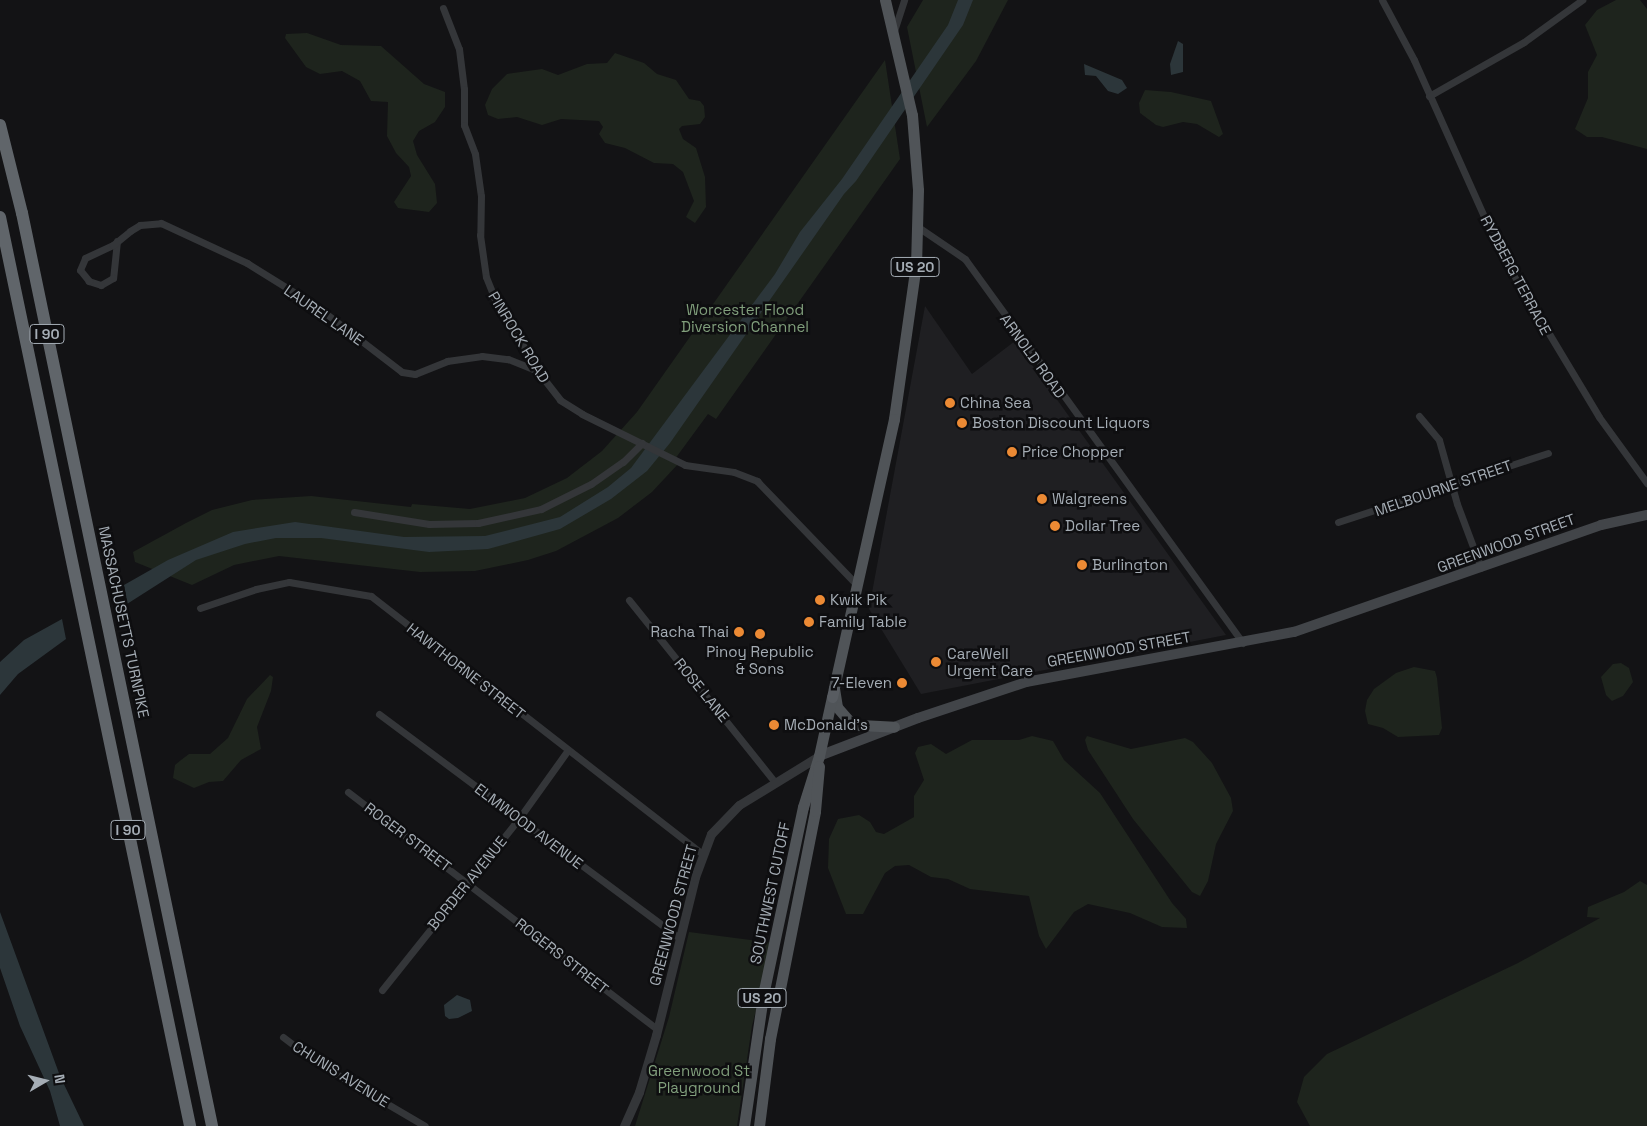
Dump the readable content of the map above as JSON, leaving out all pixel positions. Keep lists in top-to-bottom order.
{
  "streets": {
    "highway": ["I 90", "MASSACHUSETTS TURNPIKE"],
    "main road": ["US 20", "GREENWOOD STREET", "SOUTHWEST CUTOFF"],
    "street": [
      "RYDBERG TERRACE",
      "LAUREL LANE",
      "PINROCK ROAD",
      "ARNOLD ROAD",
      "MELBOURNE STREET",
      "HAWTHORNE STREET",
      "ROSE LANE",
      "ELMWOOD AVENUE",
      "ROGER STREET",
      "BORDER AVENUE",
      "ROGERS STREET",
      "CHUNIS AVENUE"
    ]
  },
  "crossings": [
    ["US 20", "ARNOLD ROAD"],
    ["US 20", "SOUTHWEST CUTOFF"],
    ["LAUREL LANE", "PINROCK ROAD"],
    ["PINROCK ROAD", "SOUTHWEST CUTOFF"],
    ["ARNOLD ROAD", "GREENWOOD STREET"],
    ["ARNOLD ROAD", "SOUTHWEST CUTOFF"],
    ["GREENWOOD STREET", "HAWTHORNE STREET"],
    ["GREENWOOD STREET", "ROSE LANE"],
    ["GREENWOOD STREET", "ELMWOOD AVENUE"],
    ["GREENWOOD STREET", "SOUTHWEST CUTOFF"],
    ["GREENWOOD STREET", "ROGERS STREET"],
    ["HAWTHORNE STREET", "BORDER AVENUE"],
    ["ELMWOOD AVENUE", "BORDER AVENUE"],
    ["ROGER STREET", "BORDER AVENUE"],
    ["ROGER STREET", "ROGERS STREET"],
    ["BORDER AVENUE", "ROGERS STREET"]
  ],
  "parks": ["Worcester Flood Diversion Channel", "Greenwood St Playground"],
  "places": [
    "China Sea",
    "Boston Discount Liquors",
    "Price Chopper",
    "Walgreens",
    "Dollar Tree",
    "Burlington",
    "Kwik Pik",
    "Family Table",
    "Racha Thai",
    "Pinoy Republic & Sons",
    "CareWell Urgent Care",
    "7-Eleven",
    "McDonald's"
  ],
  "north": "right"
}
